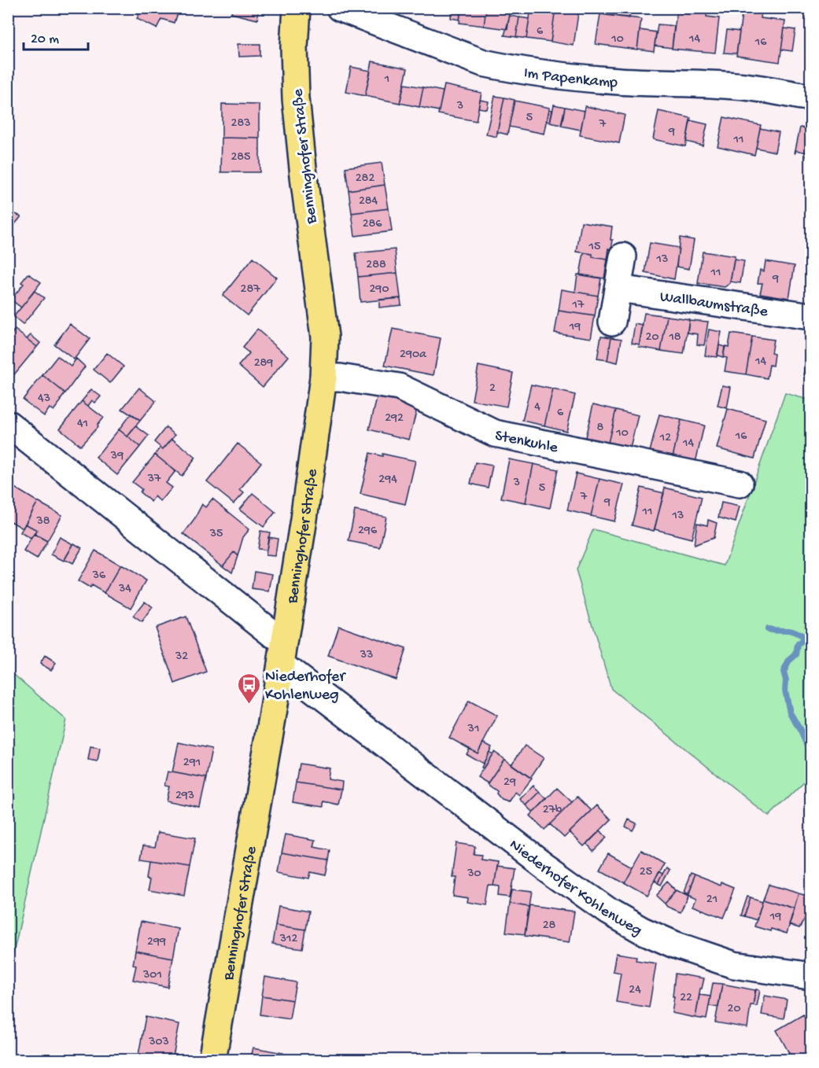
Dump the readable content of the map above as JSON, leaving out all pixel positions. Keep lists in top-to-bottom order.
{
  "streets": {
    "main road": ["Benninghofer Straße"],
    "street": [
      "Im Papenkamp",
      "Wallbaumstraße",
      "Stenkuhle",
      "Niederhofer Kohlenweg"
    ]
  },
  "crossings": [
    ["Benninghofer Straße", "Stenkuhle"],
    ["Benninghofer Straße", "Niederhofer Kohlenweg"]
  ],
  "places": {
    "bus stop": ["Niederhofer Kohlenweg"]
  },
  "house_numbers": [
    "6",
    "10",
    "14",
    "16",
    "1",
    "3",
    "5",
    "283",
    "7",
    "9",
    "11",
    "285",
    "282",
    "284",
    "286",
    "15",
    "13",
    "288",
    "11",
    "9",
    "287",
    "290",
    "17",
    "19",
    "20",
    "18",
    "290a",
    "14",
    "289",
    "2",
    "43",
    "4",
    "6",
    "292",
    "41",
    "8",
    "10",
    "16",
    "12",
    "14",
    "39",
    "37",
    "294",
    "3",
    "5",
    "7",
    "9",
    "11",
    "13",
    "38",
    "296",
    "35",
    "36",
    "34",
    "33",
    "32",
    "31",
    "291",
    "29",
    "293",
    "27b",
    "25",
    "30",
    "21",
    "19",
    "28",
    "312",
    "299",
    "301",
    "24",
    "22",
    "20",
    "303"
  ],
  "scale_bar": "20 m"
}
